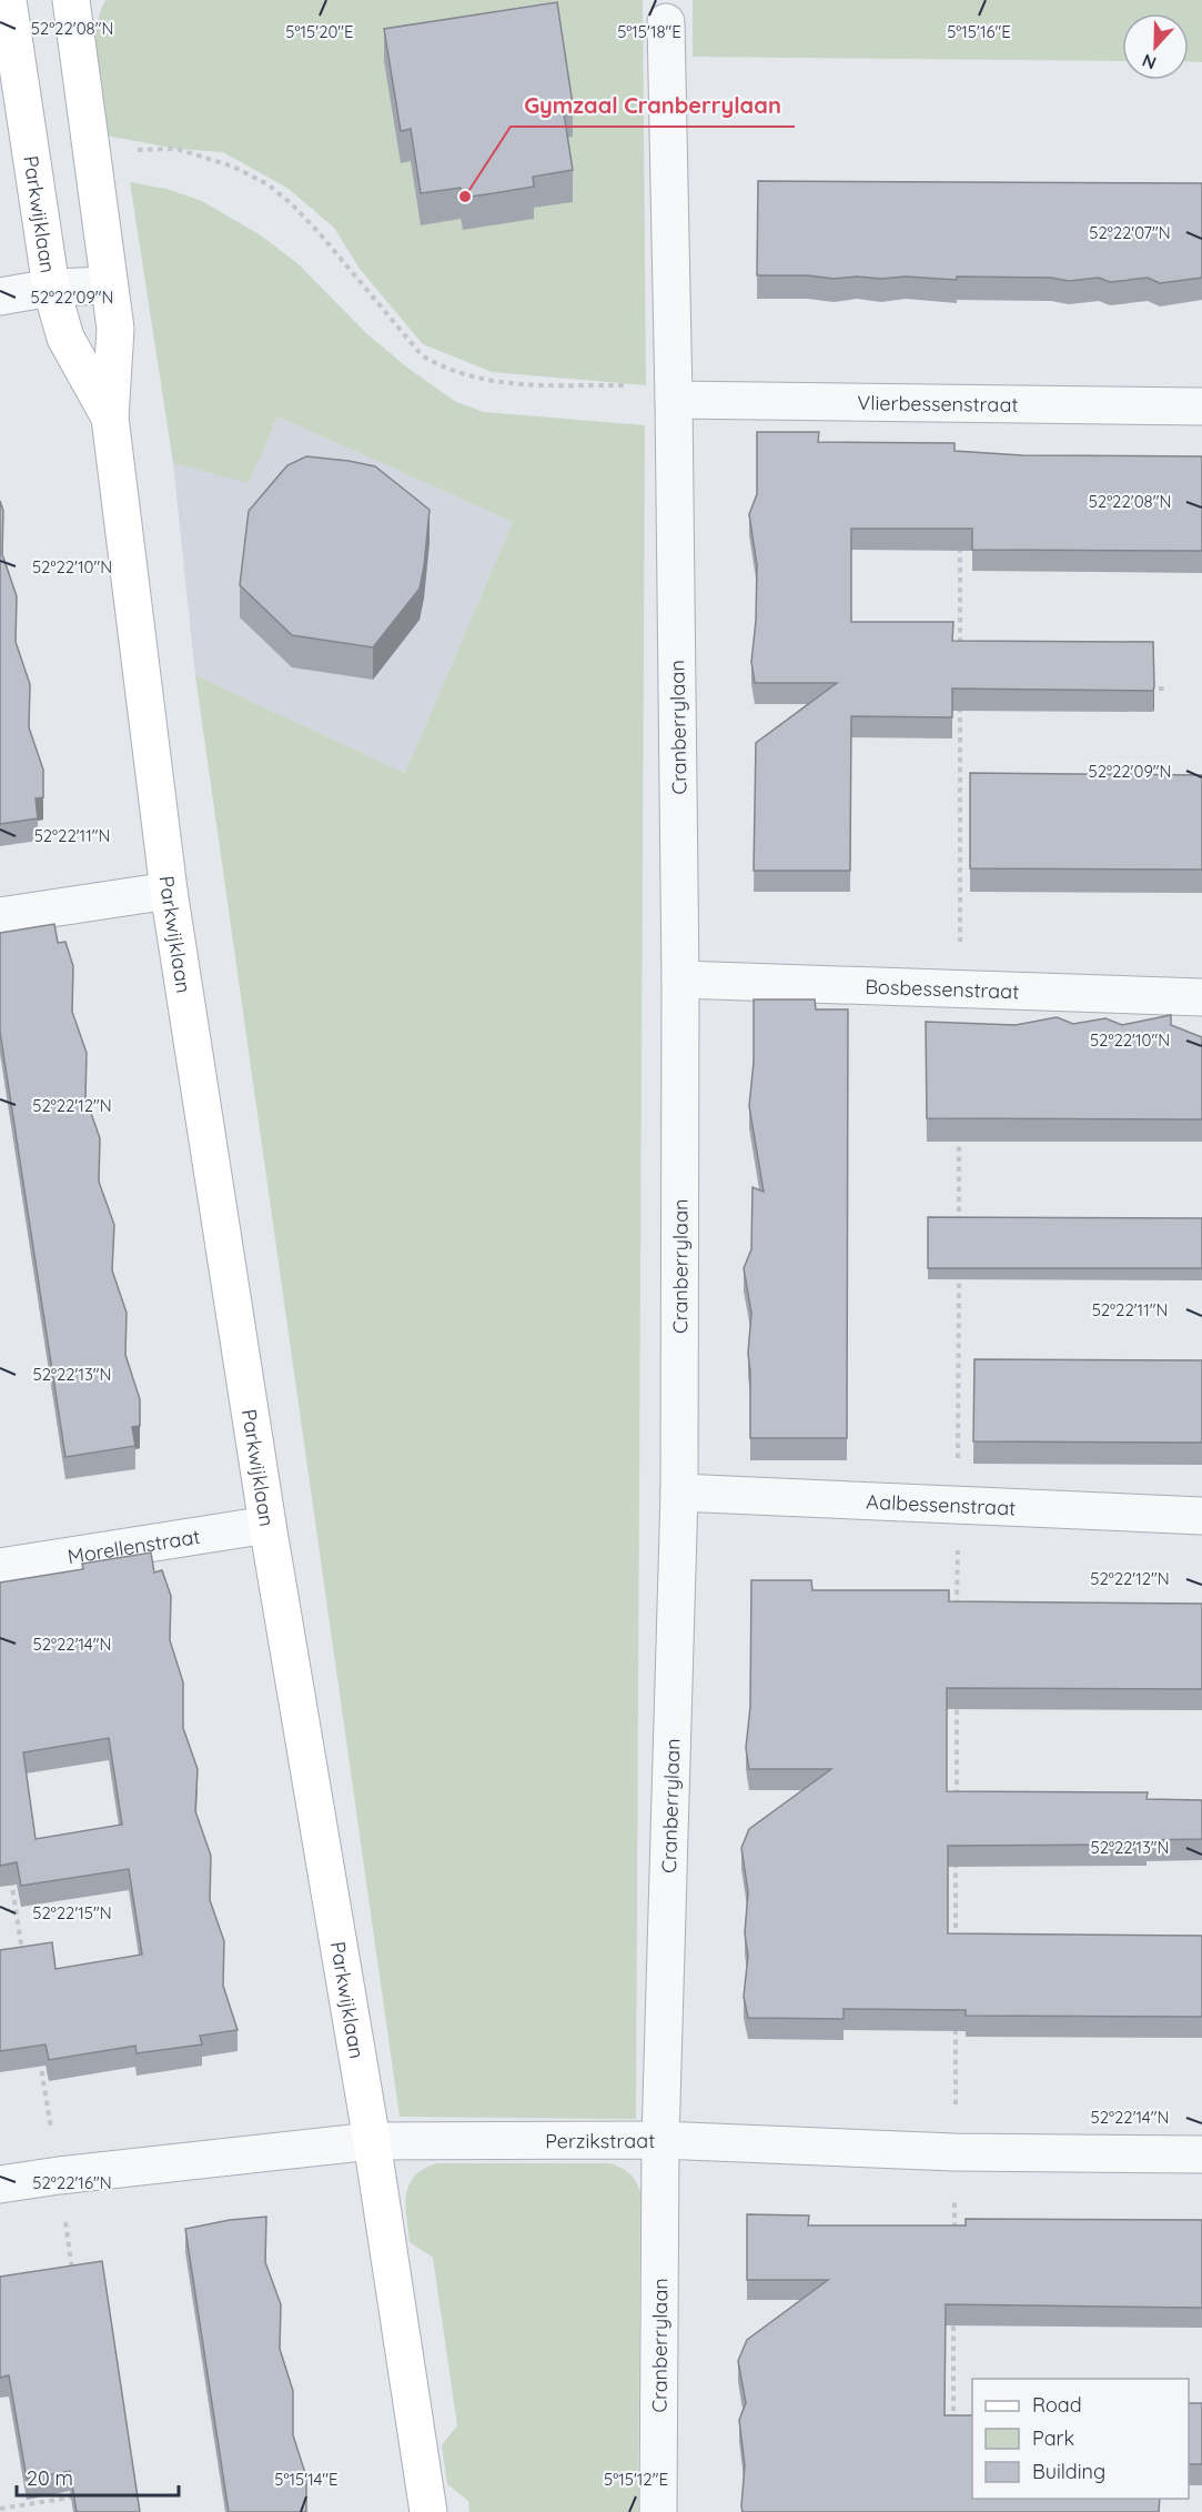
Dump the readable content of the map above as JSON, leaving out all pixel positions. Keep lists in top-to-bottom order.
{
  "streets": {
    "street": [
      "Parkwijklaan",
      "Vlierbessenstraat",
      "Cranberrylaan",
      "Bosbessenstraat",
      "Aalbessenstraat",
      "Morellenstraat",
      "Perzikstraat"
    ]
  },
  "crossings": [
    ["Parkwijklaan", "Morellenstraat"],
    ["Parkwijklaan", "Perzikstraat"],
    ["Vlierbessenstraat", "Cranberrylaan"],
    ["Cranberrylaan", "Bosbessenstraat"],
    ["Cranberrylaan", "Aalbessenstraat"],
    ["Cranberrylaan", "Perzikstraat"]
  ],
  "places": ["Gymzaal Cranberrylaan"],
  "legend": ["Road", "Park", "Building"],
  "scale_bar": "20 m",
  "north": "bottom",
  "coordinates": [
    "52°22'08\"N",
    "5°15'20\"E",
    "5°15'16\"E",
    "5°15'18\"E",
    "52°22'07\"N",
    "52°22'09\"N",
    "52°22'10\"N",
    "52°22'11\"N",
    "52°22'12\"N",
    "52°22'13\"N",
    "52°22'14\"N",
    "52°22'15\"N",
    "52°22'16\"N",
    "5°15'14\"E",
    "5°15'12\"E"
  ]
}
